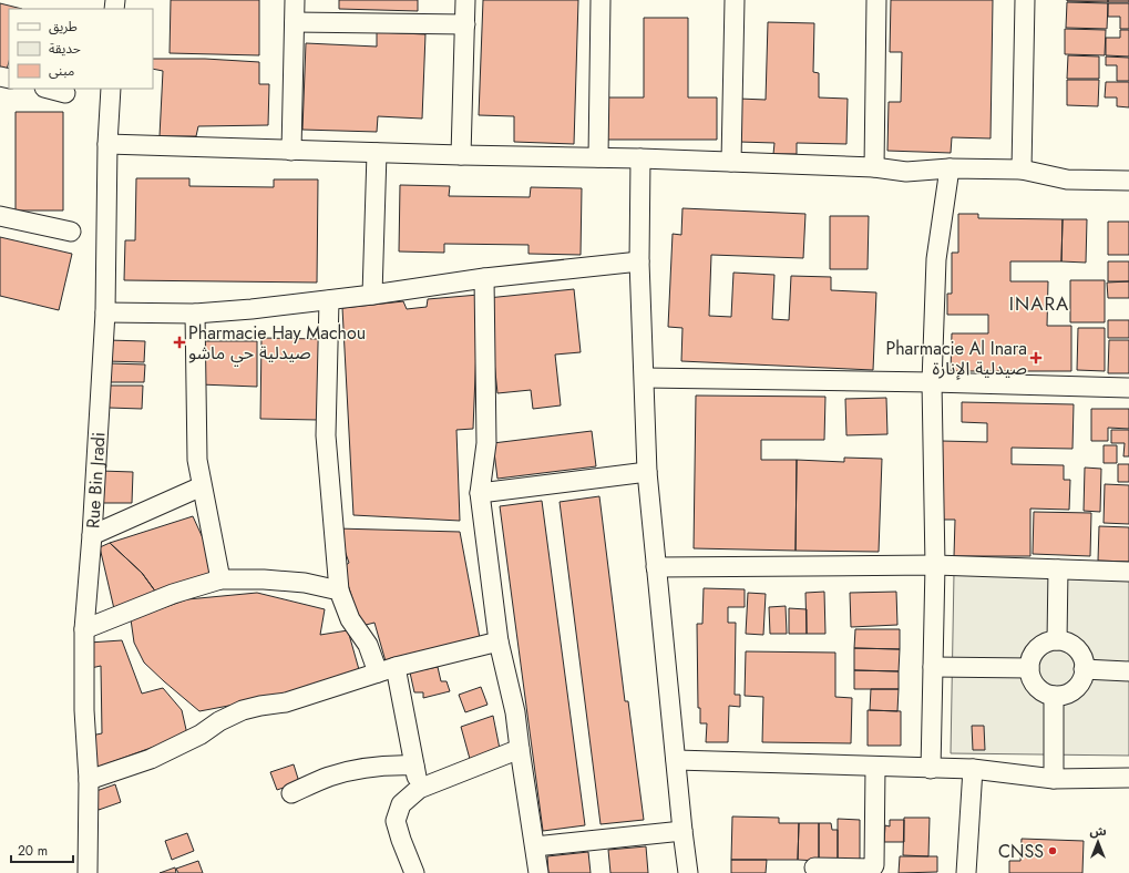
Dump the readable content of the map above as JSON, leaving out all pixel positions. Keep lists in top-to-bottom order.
{
  "streets": {
    "street": ["Rue Bin Jradi"]
  },
  "districts": ["INARA"],
  "places": {
    "health": ["Pharmacie Hay Machou صيدلية حي ماشو", "Pharmacie Al Inara صيدلية الإنارة"],
    "other": ["CNSS"]
  },
  "legend": ["طريق", "حديقة", "مبنى"],
  "scale_bar": "20 m",
  "north": "top"
}
